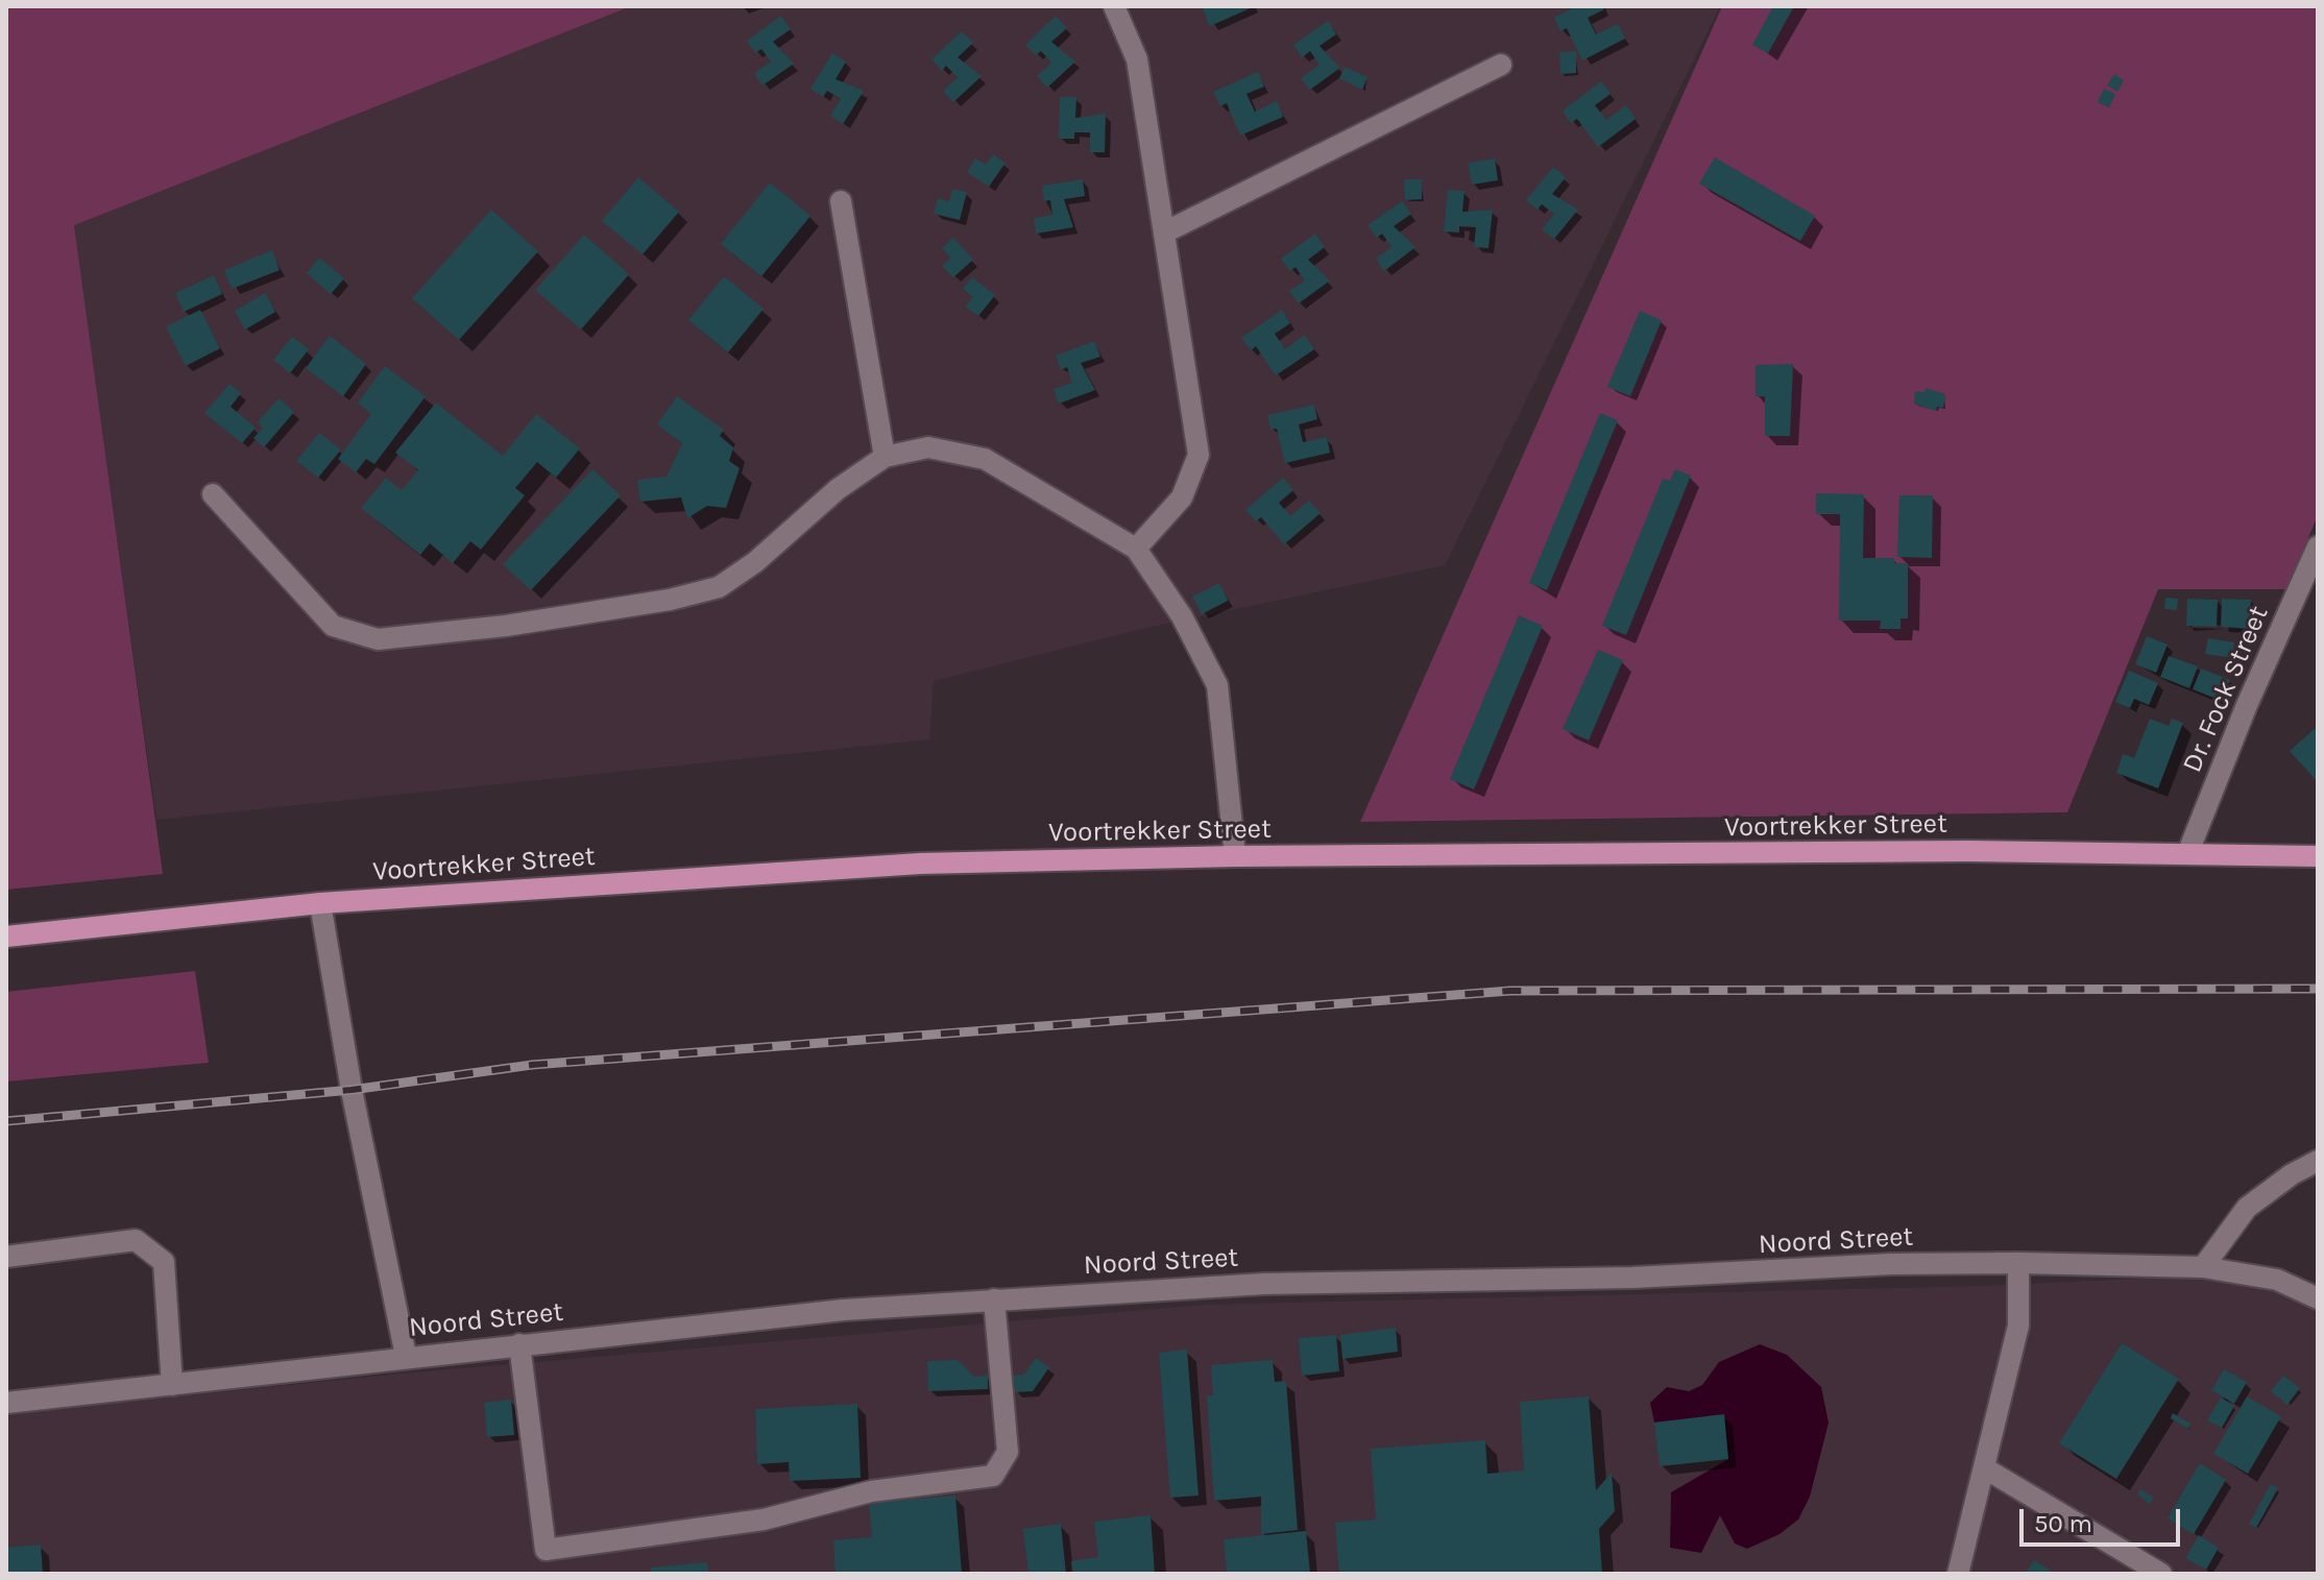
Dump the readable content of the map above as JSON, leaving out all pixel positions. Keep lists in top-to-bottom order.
{
  "streets": {
    "main road": ["Voortrekker Street"],
    "street": ["Dr. Fock Street", "Noord Street"]
  },
  "crossings": [
    ["Dr. Fock Street", "Voortrekker Street"]
  ],
  "scale_bar": "50 m"
}
